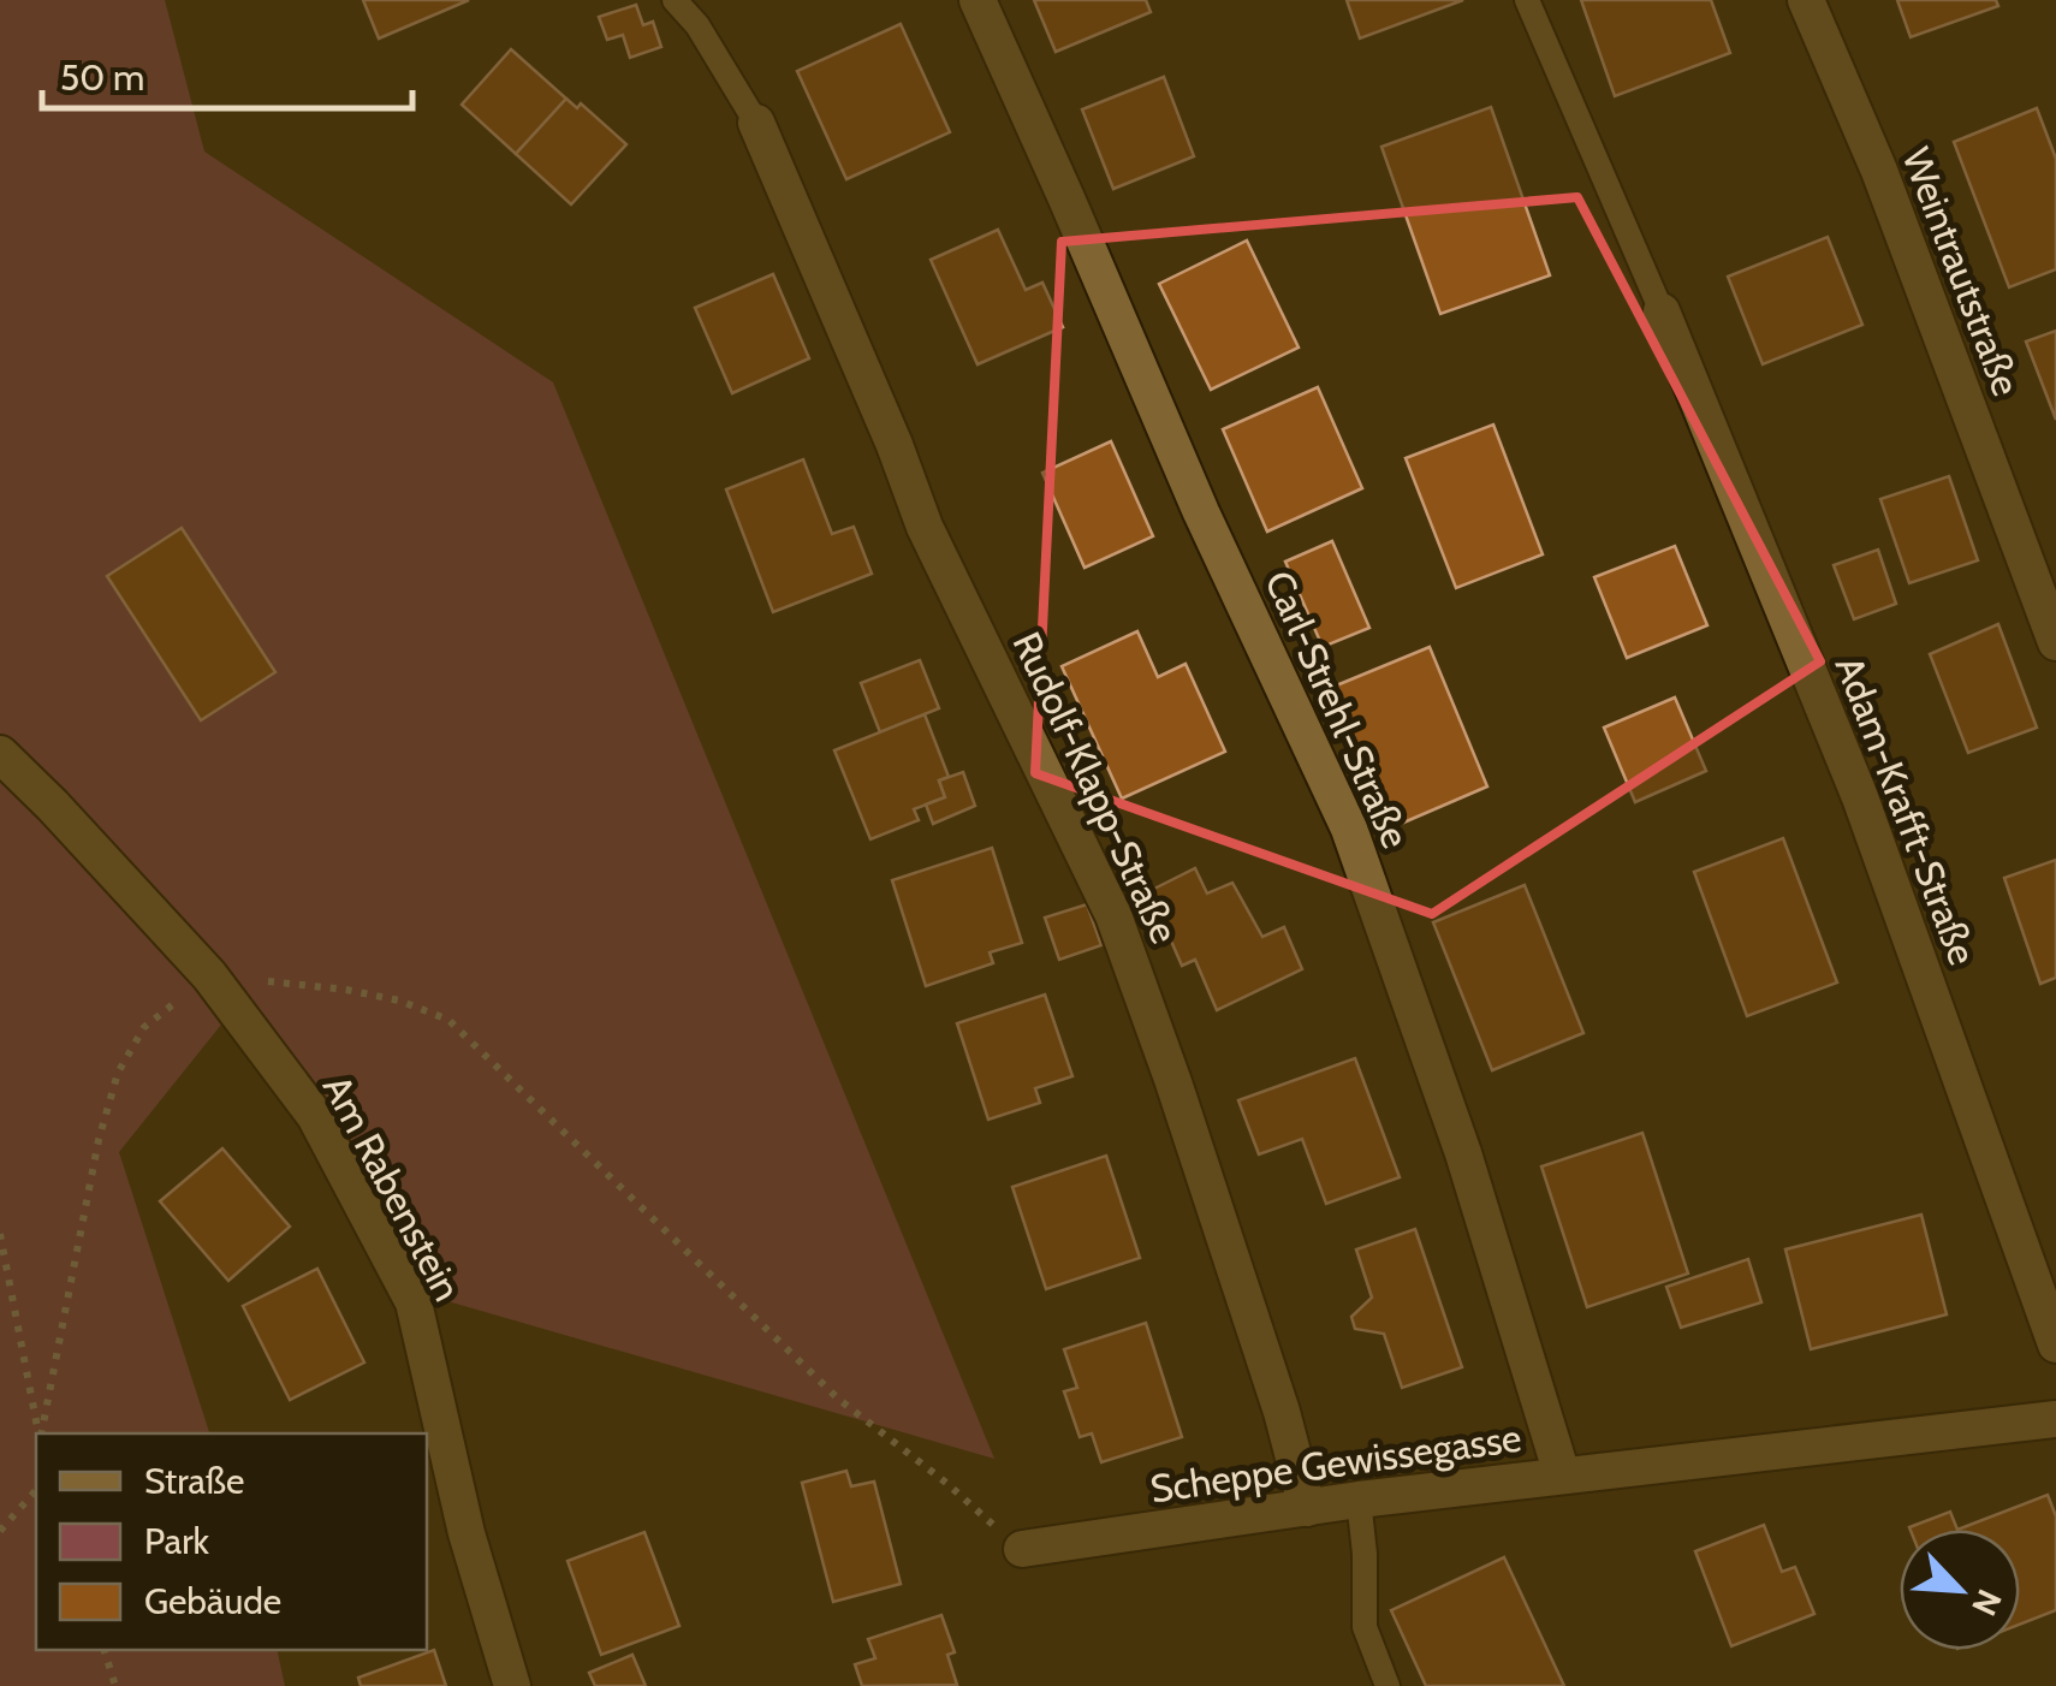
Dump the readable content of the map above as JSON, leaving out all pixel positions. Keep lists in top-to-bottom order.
{
  "streets": {
    "street": [
      "Weintrautstraße",
      "Carl-Strehl-Straße",
      "Rudolf-Klapp-Straße",
      "Adam-Krafft-Straße",
      "Am Rabenstein",
      "Scheppe Gewissegasse"
    ]
  },
  "crossings": [
    ["Carl-Strehl-Straße", "Scheppe Gewissegasse"],
    ["Rudolf-Klapp-Straße", "Scheppe Gewissegasse"]
  ],
  "legend": ["Straße", "Park", "Gebäude"],
  "scale_bar": "50 m",
  "north": "bottom right"
}
